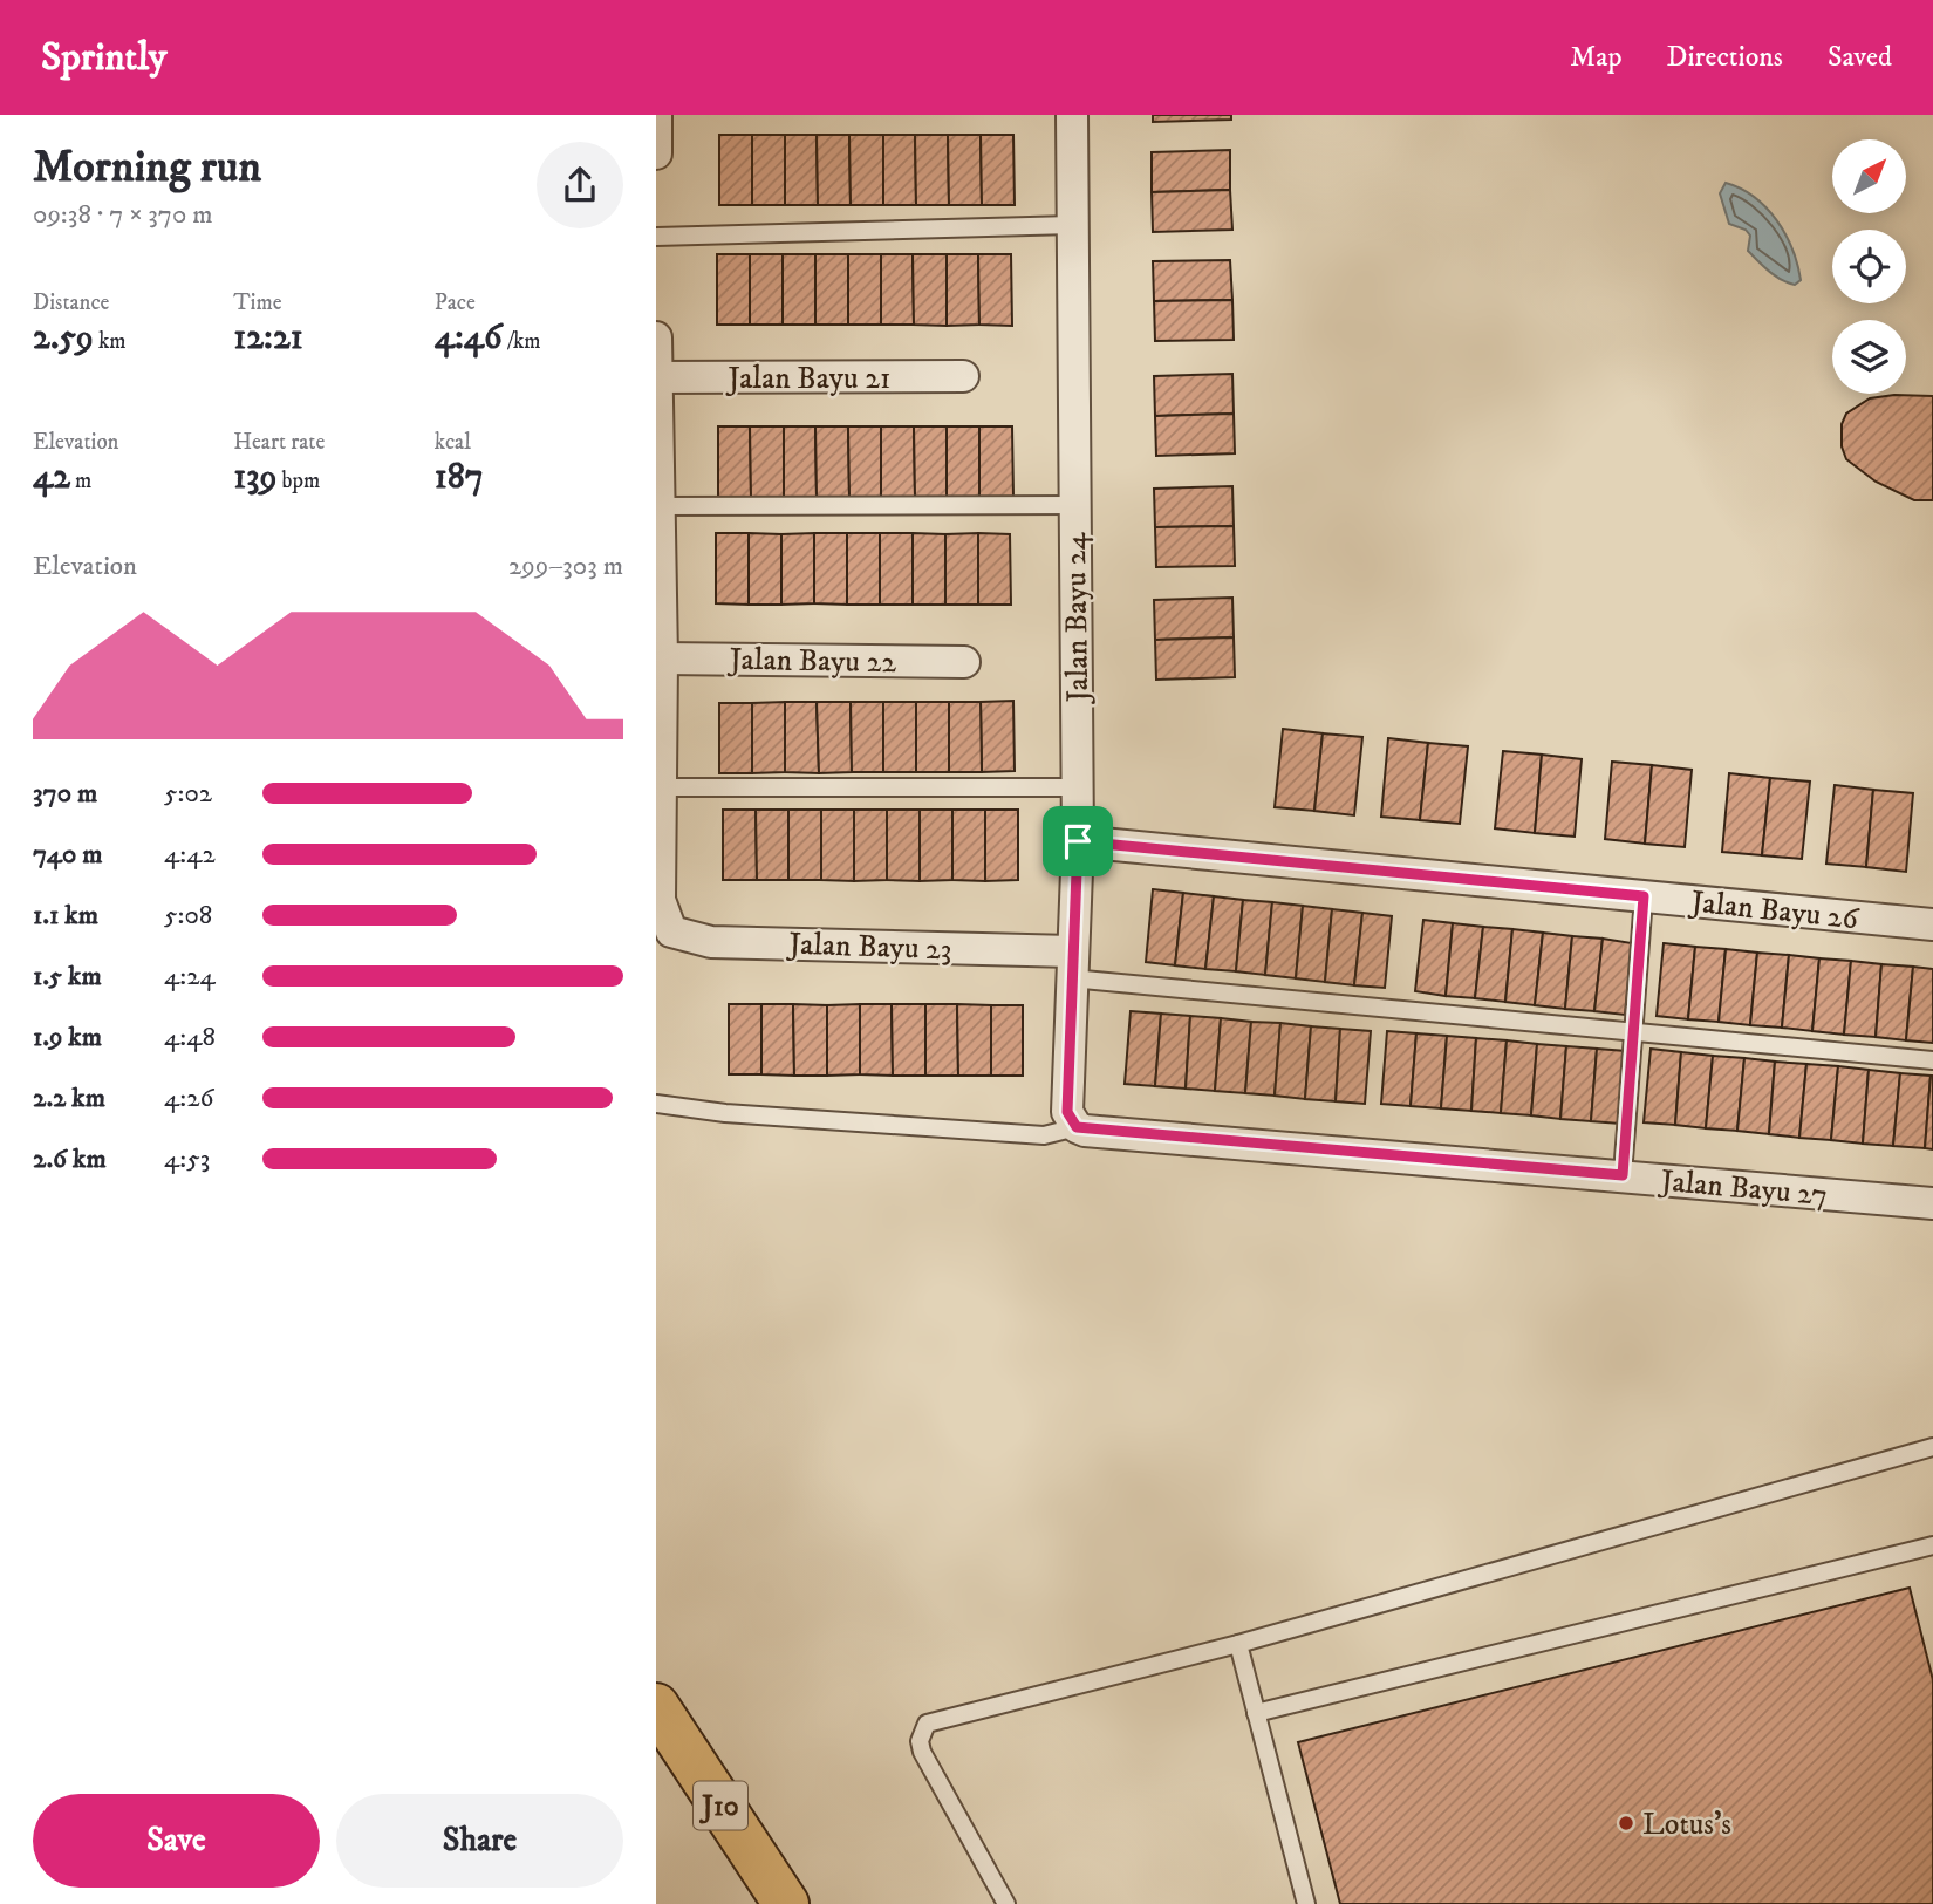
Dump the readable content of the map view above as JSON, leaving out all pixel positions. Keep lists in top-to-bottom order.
{
  "streets": {
    "main road": ["J10"],
    "street": [
      "Jalan Bayu 21",
      "Jalan Bayu 24",
      "Jalan Bayu 22",
      "Jalan Bayu 26",
      "Jalan Bayu 23",
      "Jalan Bayu 27"
    ]
  },
  "crossings": [
    ["Jalan Bayu 24", "Jalan Bayu 26"],
    ["Jalan Bayu 24", "Jalan Bayu 23"],
    ["Jalan Bayu 24", "Jalan Bayu 27"]
  ],
  "places": ["Lotus's"],
  "north": "top right",
  "page": {
    "header": "Sprintly",
    "nav": ["Map", "Directions", "Saved"],
    "heading": ["Morning run", "09:38 · 7 × 370 m"],
    "stats": [
      ["Distance", "2.59 km"],
      ["Time", "12:21"],
      ["Pace", "4:46 /km"],
      ["Elevation", "42 m"],
      ["Heart rate", "139 bpm"],
      ["kcal", "187"]
    ],
    "chart": ["Elevation", "299–303 m"],
    "list": [
      {
        "name": "370 m",
        "note": "5:02"
      },
      {
        "name": "740 m",
        "note": "4:42"
      },
      {
        "name": "1.1 km",
        "note": "5:08"
      },
      {
        "name": "1.5 km",
        "note": "4:24"
      },
      {
        "name": "1.9 km",
        "note": "4:48"
      },
      {
        "name": "2.2 km",
        "note": "4:26"
      },
      {
        "name": "2.6 km",
        "note": "4:53"
      }
    ],
    "buttons": ["Save", "Share"]
  }
}
